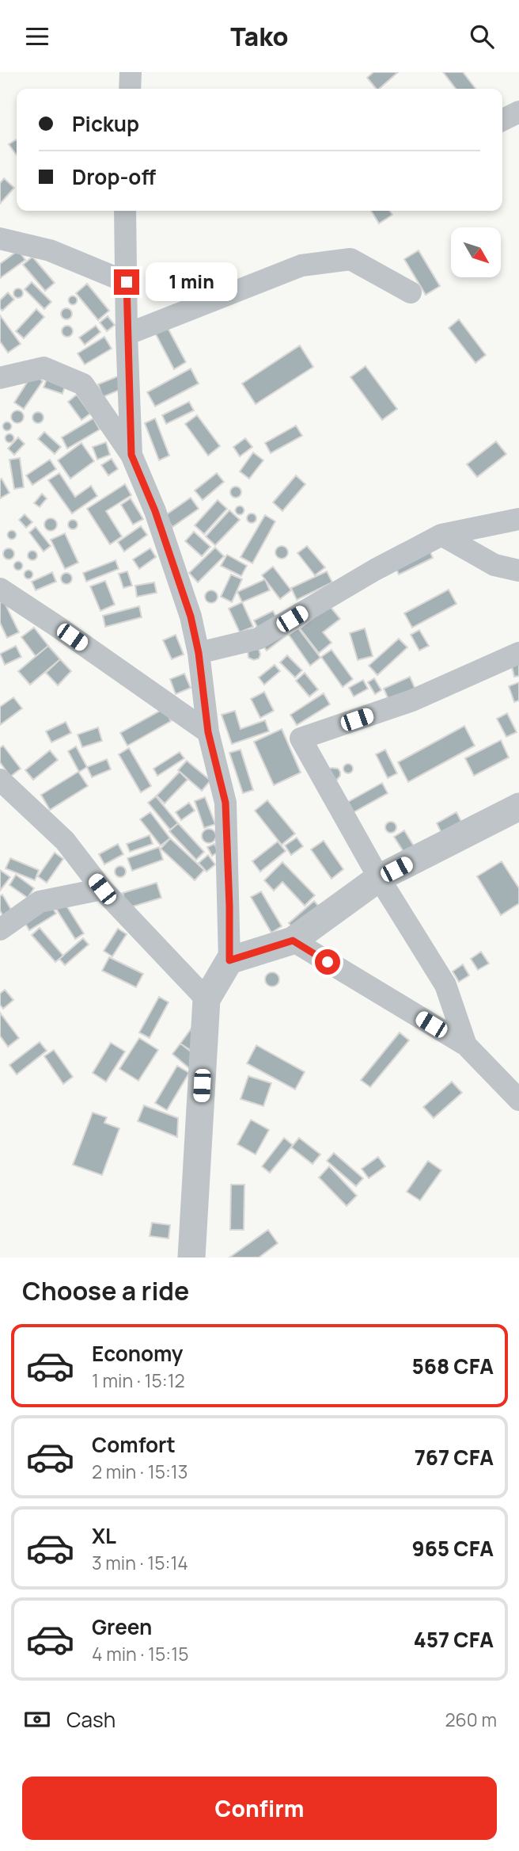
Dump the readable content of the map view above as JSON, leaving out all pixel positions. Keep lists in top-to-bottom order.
{
  "north": "bottom right",
  "page": {
    "header": "Tako",
    "banner": ["Pickup", "Drop-off"],
    "bubble": "1 min",
    "heading": "Choose a ride",
    "list": [
      {
        "name": "Economy",
        "note": "1 min · 15:12",
        "value": "568 CFA"
      },
      {
        "name": "Comfort",
        "note": "2 min · 15:13",
        "value": "767 CFA"
      },
      {
        "name": "XL",
        "note": "3 min · 15:14",
        "value": "965 CFA"
      },
      {
        "name": "Green",
        "note": "4 min · 15:15",
        "value": "457 CFA"
      }
    ],
    "pay": ["Cash", "260 m"],
    "buttons": "Confirm"
  }
}
